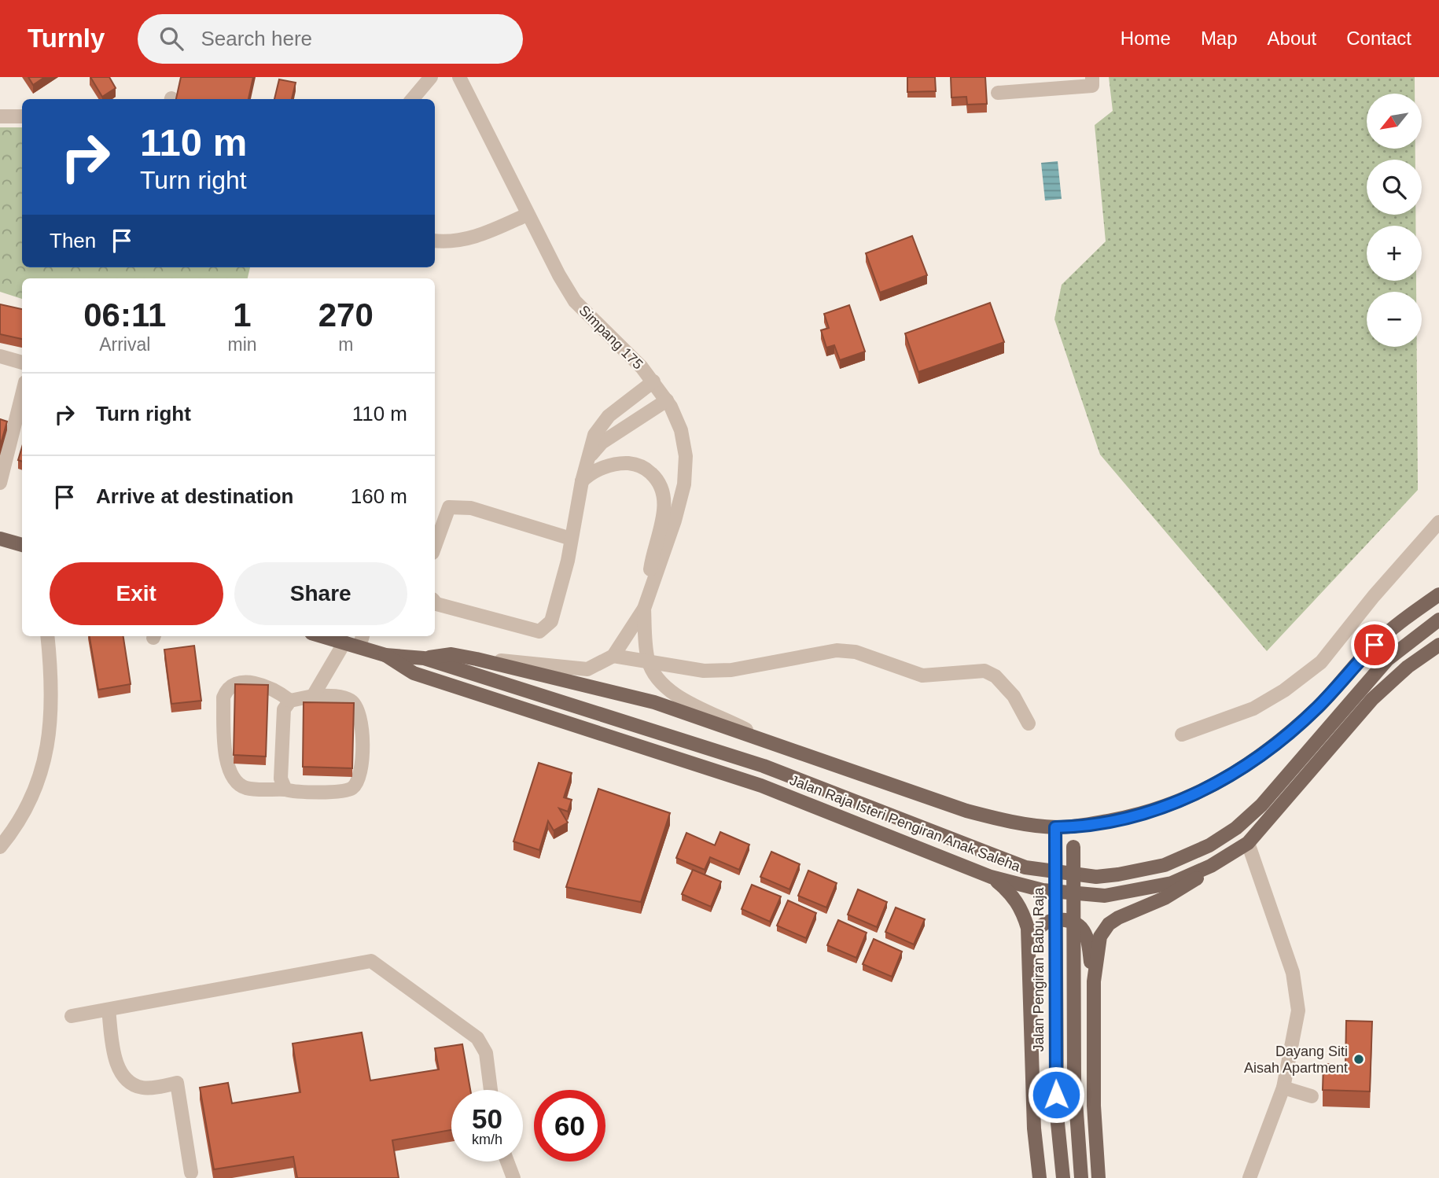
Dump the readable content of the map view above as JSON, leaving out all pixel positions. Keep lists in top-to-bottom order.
{
  "streets": {
    "main road": ["Jalan Raja Isteri Pengiran Anak Saleha", "Jalan Pengiran Babu Raja"],
    "street": ["Simpang 175"]
  },
  "places": ["Dayang Siti Aisah Apartment"],
  "north": "bottom left",
  "page": {
    "header": "Turnly",
    "search": "Search here",
    "nav": [
      "Home",
      "Map",
      "About",
      "Contact"
    ],
    "map_buttons": ["+", "−"],
    "turn": ["110 m", "Turn right"],
    "then": "Then",
    "eta": [
      "06:11",
      "Arrival",
      "1",
      "min",
      "270",
      "m"
    ],
    "list": [
      {
        "name": "Turn right",
        "value": "110 m"
      },
      {
        "name": "Arrive at destination",
        "value": "160 m"
      }
    ],
    "buttons": ["Exit", "Share"],
    "speed": "50 km/h",
    "limit": "60"
  }
}
